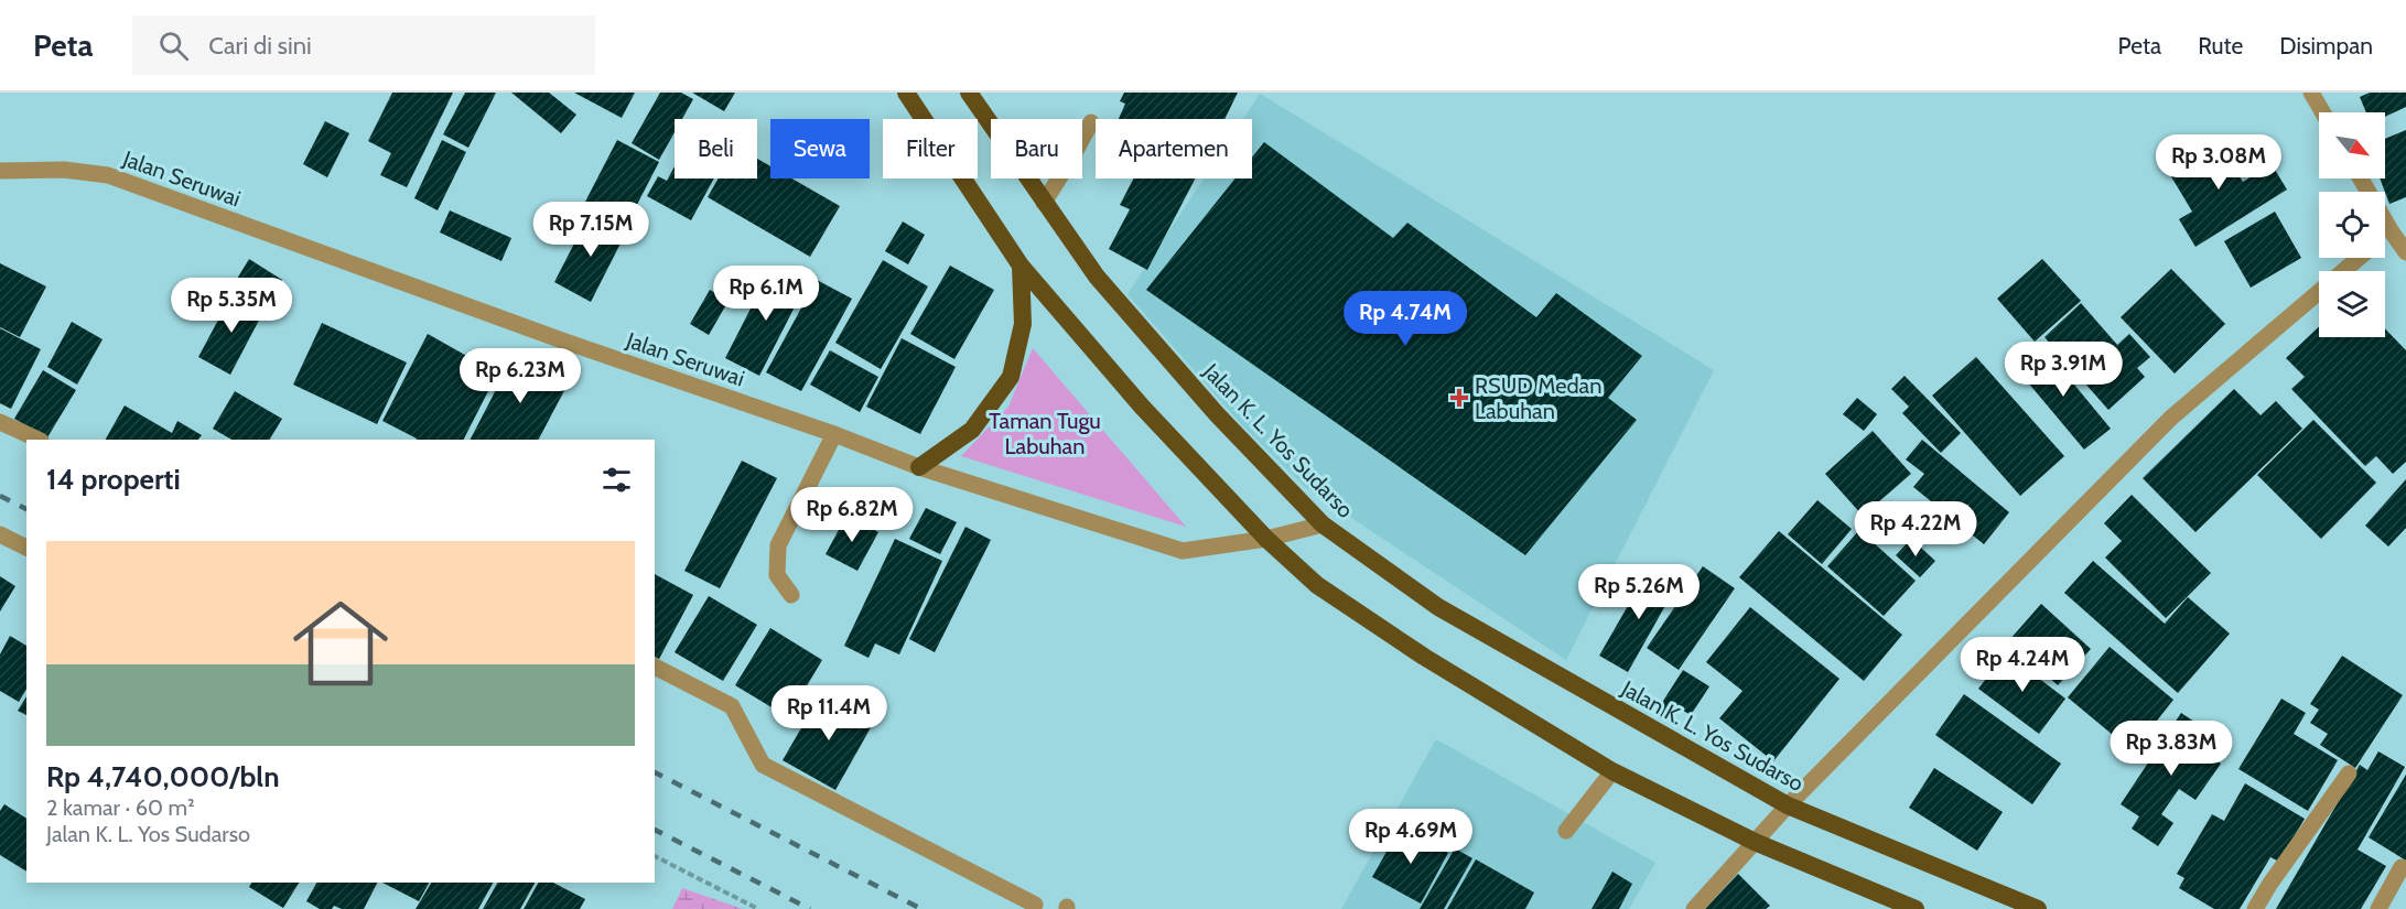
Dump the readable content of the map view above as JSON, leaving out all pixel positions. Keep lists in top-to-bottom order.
{
  "streets": {
    "highway": ["Jalan K. L. Yos Sudarso"],
    "street": ["Jalan Seruwai"]
  },
  "crossings": [
    ["Jalan Seruwai", "Jalan K. L. Yos Sudarso"]
  ],
  "parks": ["Taman Tugu Labuhan"],
  "places": {
    "health": ["RSUD Medan Labuhan"]
  },
  "north": "bottom right",
  "page": {
    "header": "Peta",
    "search": "Cari di sini",
    "nav": ["Peta", "Rute", "Disimpan"],
    "chip": [
      "Beli",
      "Sewa",
      "Filter",
      "Baru",
      "Apartemen"
    ],
    "price": [
      "Rp 3.08M",
      "Rp 7.15M",
      "Rp 6.1M",
      "Rp 5.35M",
      "Rp 4.74M",
      "Rp 3.91M",
      "Rp 6.23M",
      "Rp 6.82M",
      "Rp 4.22M",
      "Rp 5.26M",
      "Rp 4.24M",
      "Rp 11.4M",
      "Rp 3.83M",
      "Rp 4.69M"
    ],
    "heading": "14 properti",
    "list": [
      {
        "name": "Rp 4,740,000/bln",
        "note": "2 kamar · 60 m² · Jalan K. L. Yos Sudarso"
      }
    ]
  }
}
